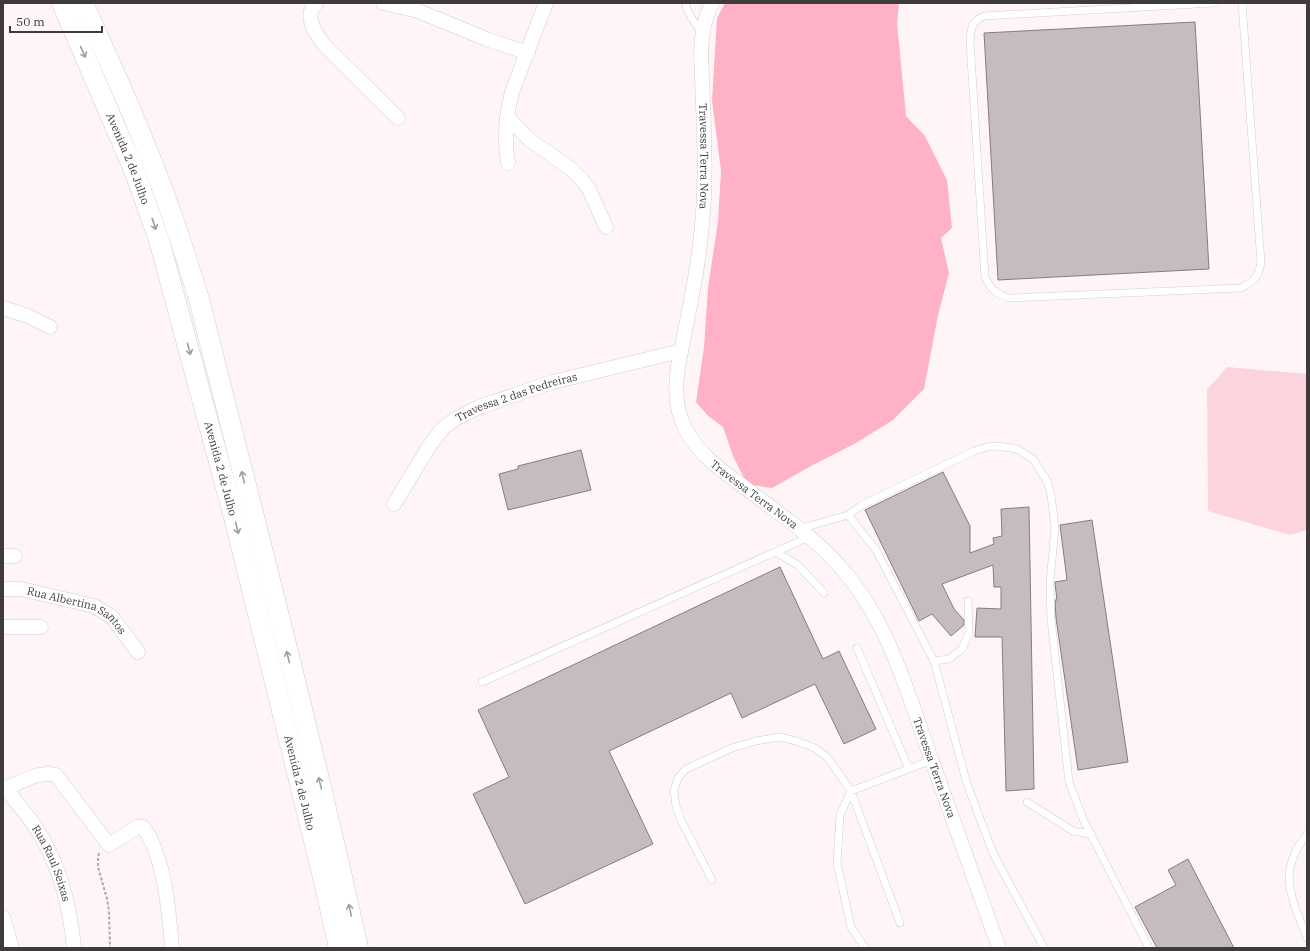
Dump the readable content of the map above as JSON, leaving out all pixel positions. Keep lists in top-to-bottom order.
{
  "streets": {
    "main road": ["Avenida 2 de Julho"],
    "street": [
      "Travessa Terra Nova",
      "Travessa 2 das Pedreiras",
      "Rua Albertina Santos",
      "Rua Raul Seixas"
    ]
  },
  "crossings": [
    ["Travessa Terra Nova", "Travessa 2 das Pedreiras"]
  ],
  "scale_bar": "50 m"
}
